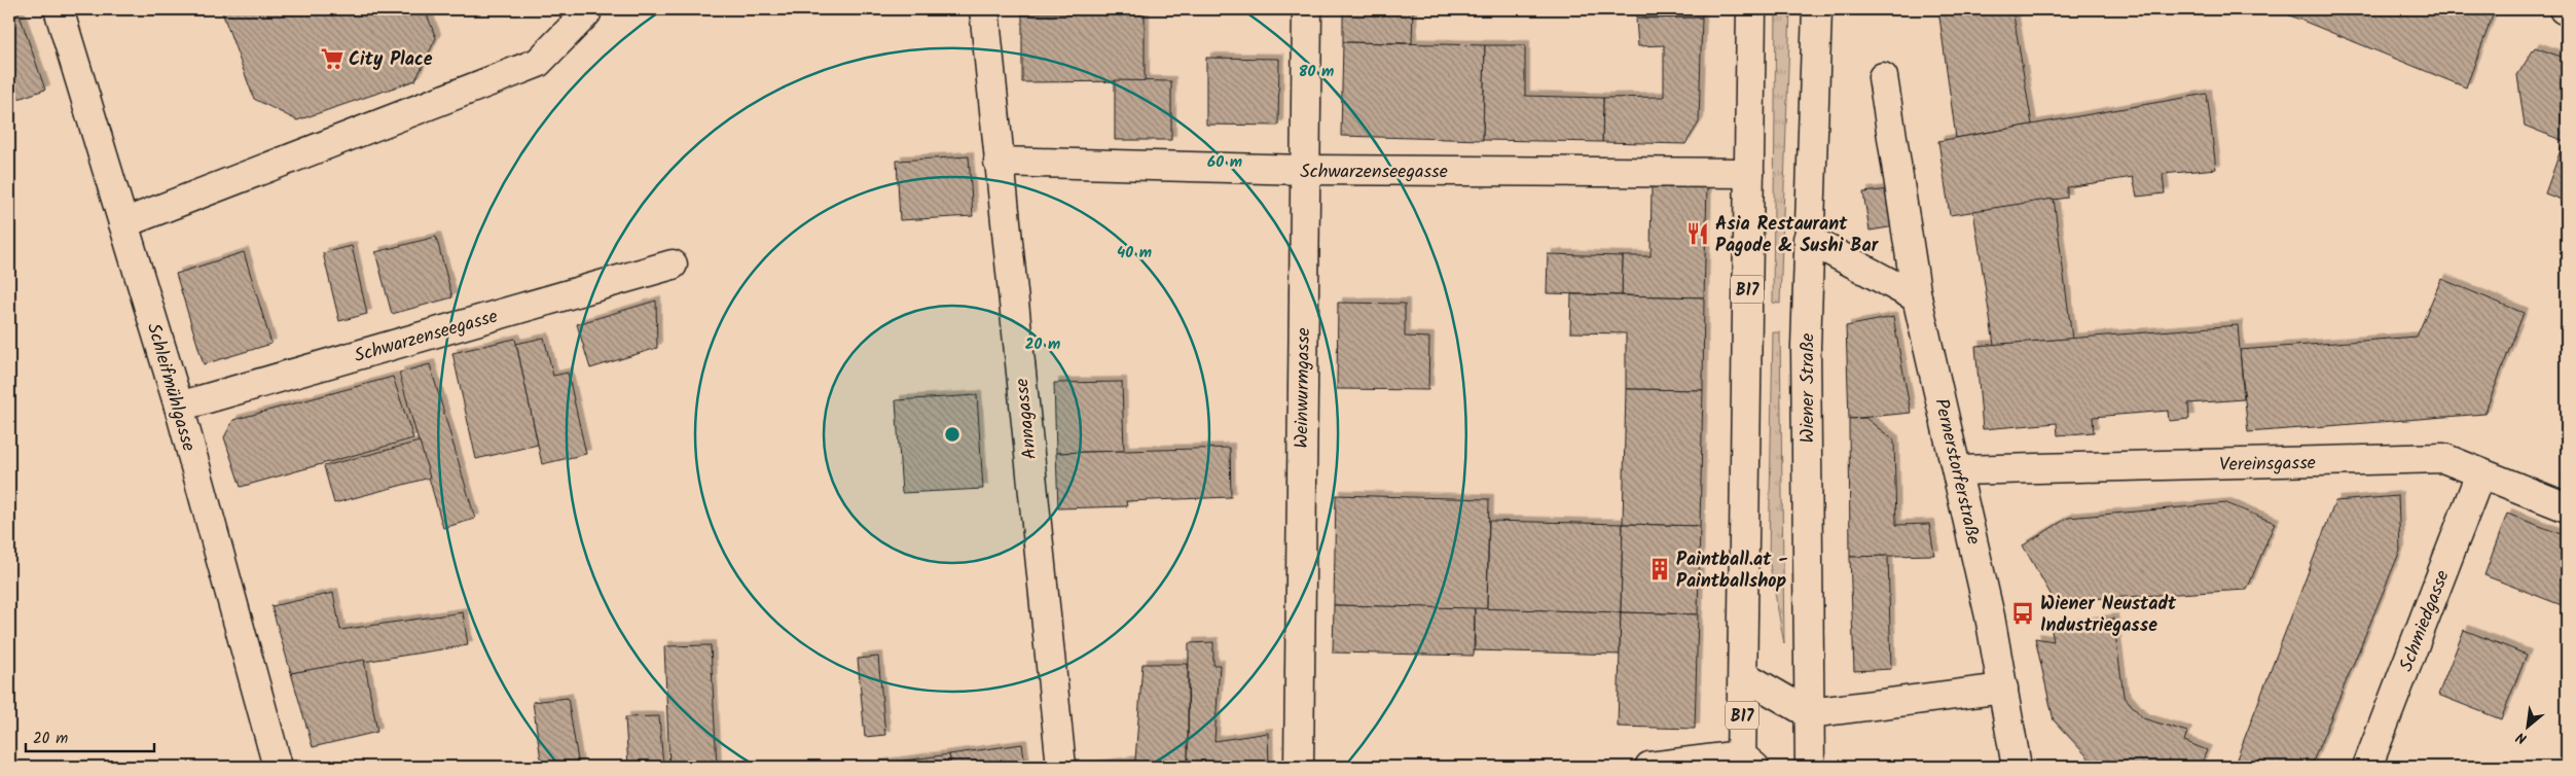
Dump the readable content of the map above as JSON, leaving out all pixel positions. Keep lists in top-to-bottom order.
{
  "streets": {
    "street": [
      "Schwarzenseegasse",
      "B17",
      "Schleifmühlgasse",
      "Weinwurmgasse",
      "Wiener Straße",
      "Annagasse",
      "Vereinsgasse",
      "Pernerstorferstraße",
      "Schmiedgasse"
    ]
  },
  "crossings": [
    ["Schwarzenseegasse", "B17"],
    ["Schwarzenseegasse", "Schleifmühlgasse"],
    ["Schwarzenseegasse", "Weinwurmgasse"],
    ["Schwarzenseegasse", "Annagasse"],
    ["Vereinsgasse", "Pernerstorferstraße"],
    ["Vereinsgasse", "Schmiedgasse"]
  ],
  "places": {
    "supermarket": ["City Place"],
    "restaurant": ["Asia Restaurant Pagode & Sushi Bar"],
    "building": ["Paintball.at - Paintballshop"],
    "bus stop": ["Wiener Neustadt Industriegasse"]
  },
  "scale_bar": "20 m",
  "north": "bottom left",
  "rings": [
    "80 m",
    "60 m",
    "40 m",
    "20 m"
  ]
}
